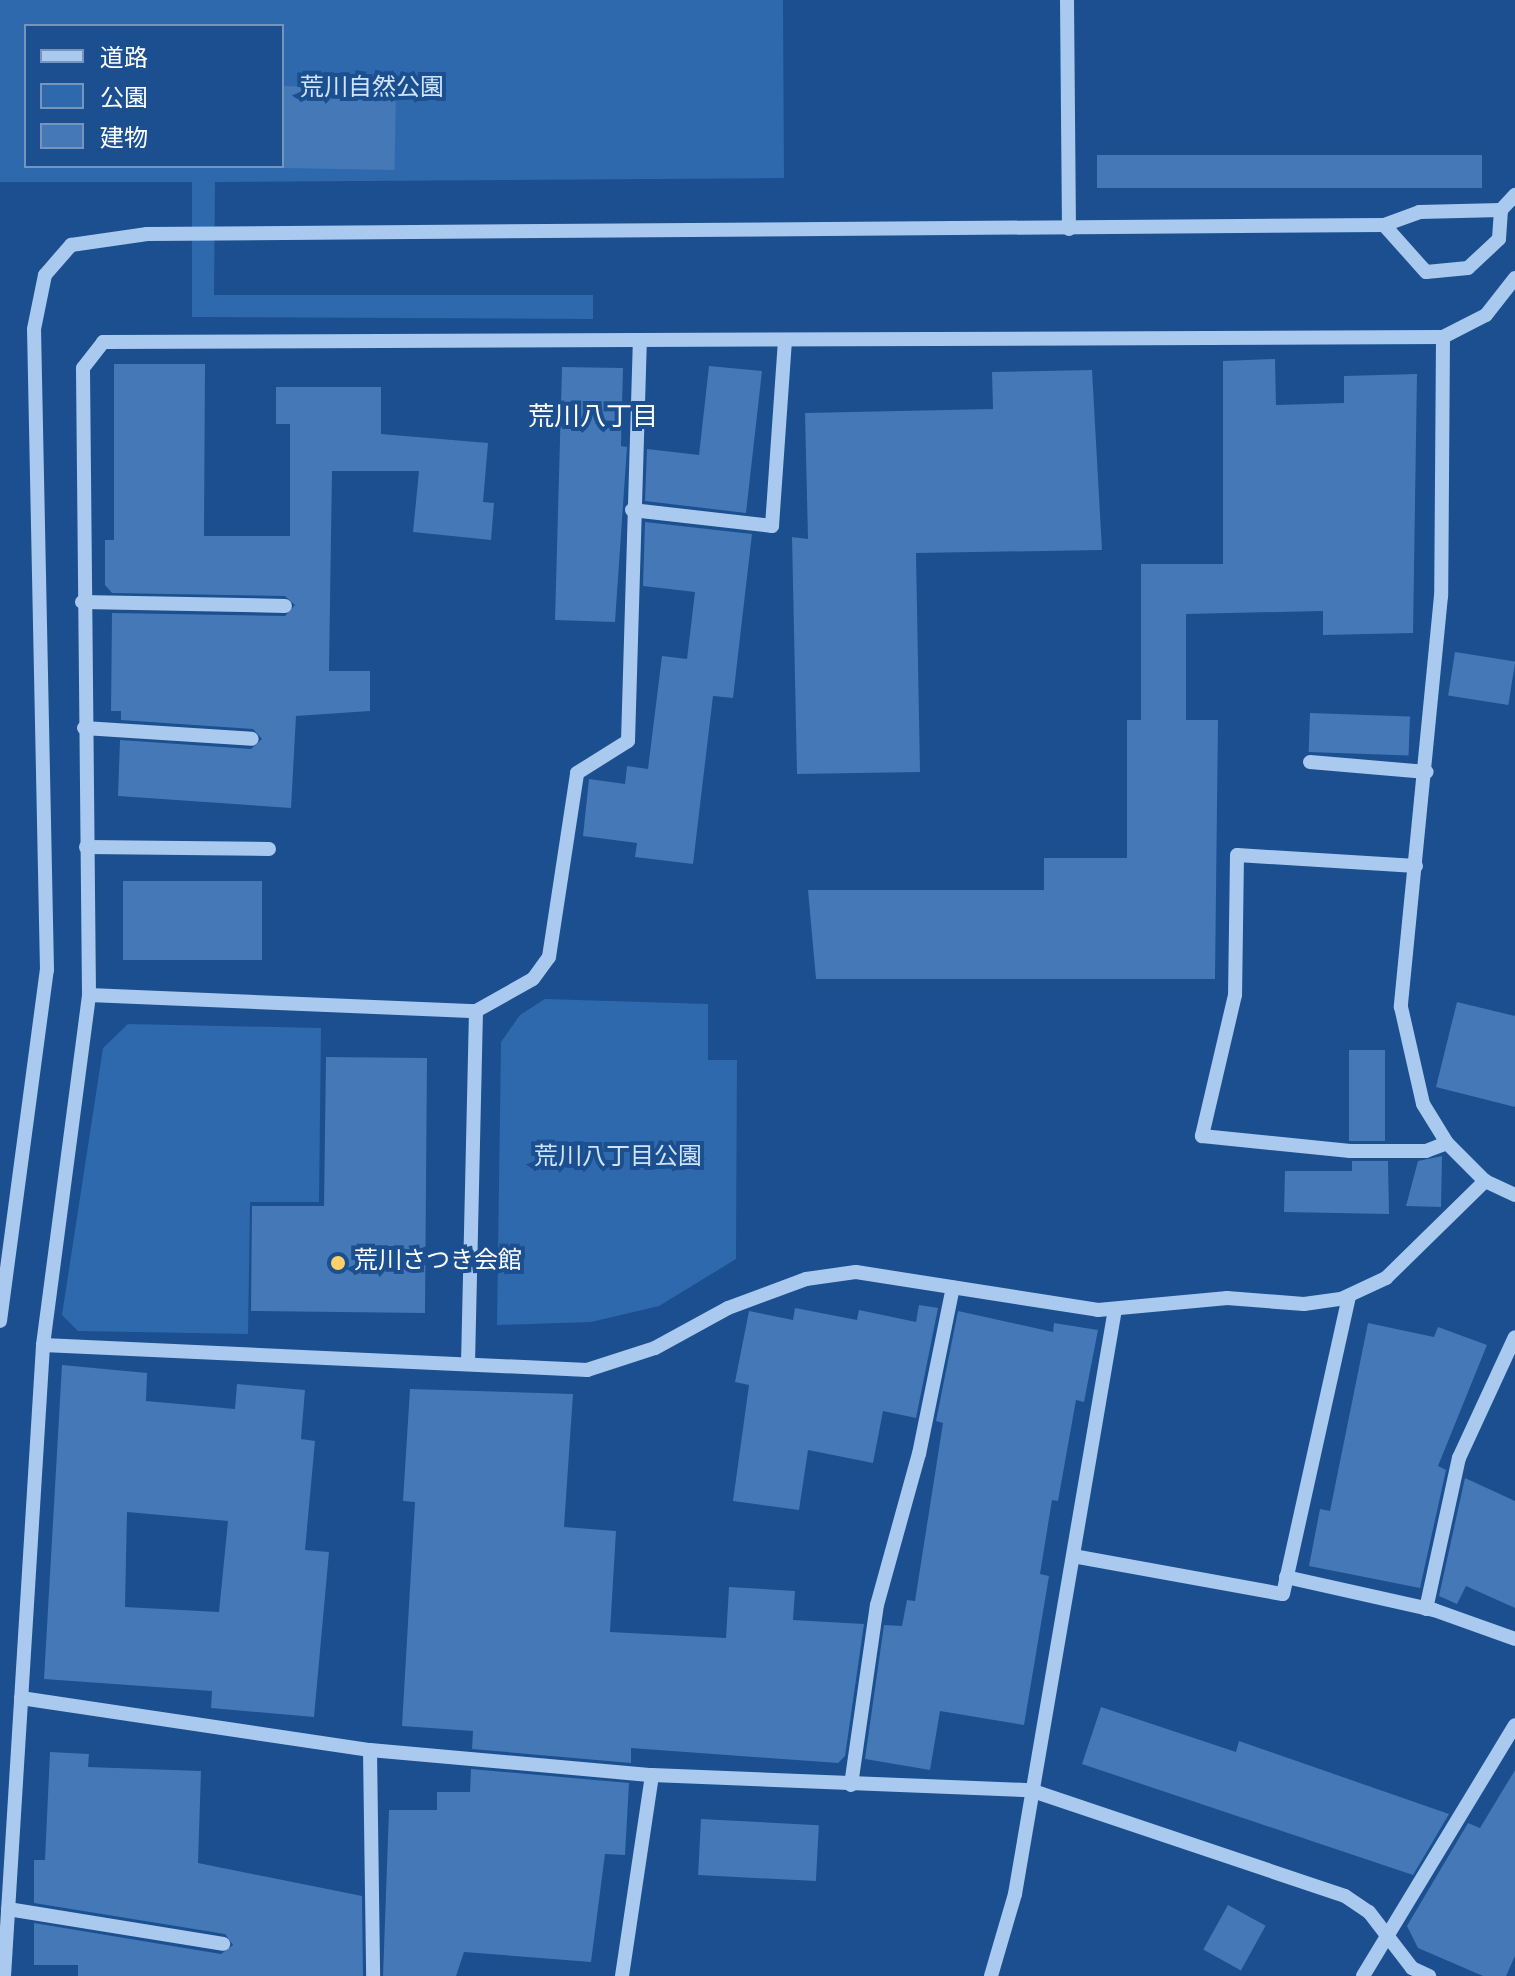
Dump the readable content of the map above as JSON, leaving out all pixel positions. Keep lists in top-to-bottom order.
{
  "districts": ["荒川八丁目"],
  "parks": ["荒川自然公園", "荒川八丁目公園"],
  "places": ["荒川さつき会館"],
  "legend": ["道路", "公園", "建物"]
}
